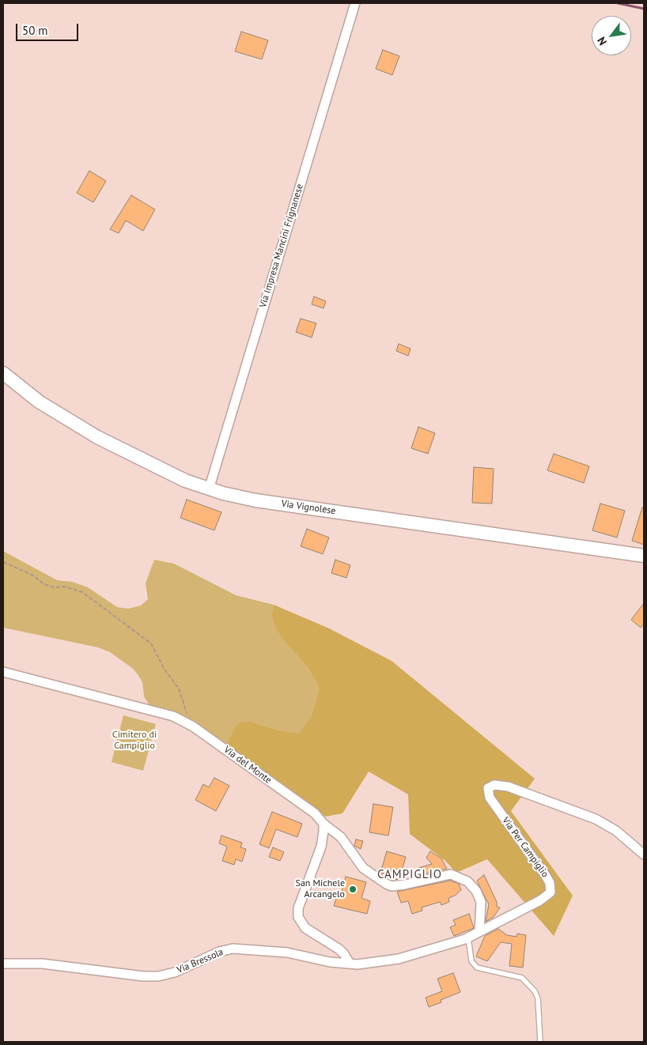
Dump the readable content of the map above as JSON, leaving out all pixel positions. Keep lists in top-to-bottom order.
{
  "streets": {
    "main road": ["Via Vignolese"],
    "street": [
      "Via Impresa Mancini Frignanese",
      "Via del Monte",
      "Via Per Campiglio",
      "Via Bressola"
    ]
  },
  "crossings": [
    ["Via Impresa Mancini Frignanese", "Via Vignolese"],
    ["Via del Monte", "Via Per Campiglio"],
    ["Via Per Campiglio", "Via Bressola"]
  ],
  "districts": ["CAMPIGLIO"],
  "parks": ["Cimitero di Campiglio"],
  "places": ["San Michele Arcangelo"],
  "scale_bar": "50 m",
  "north": "bottom left"
}
